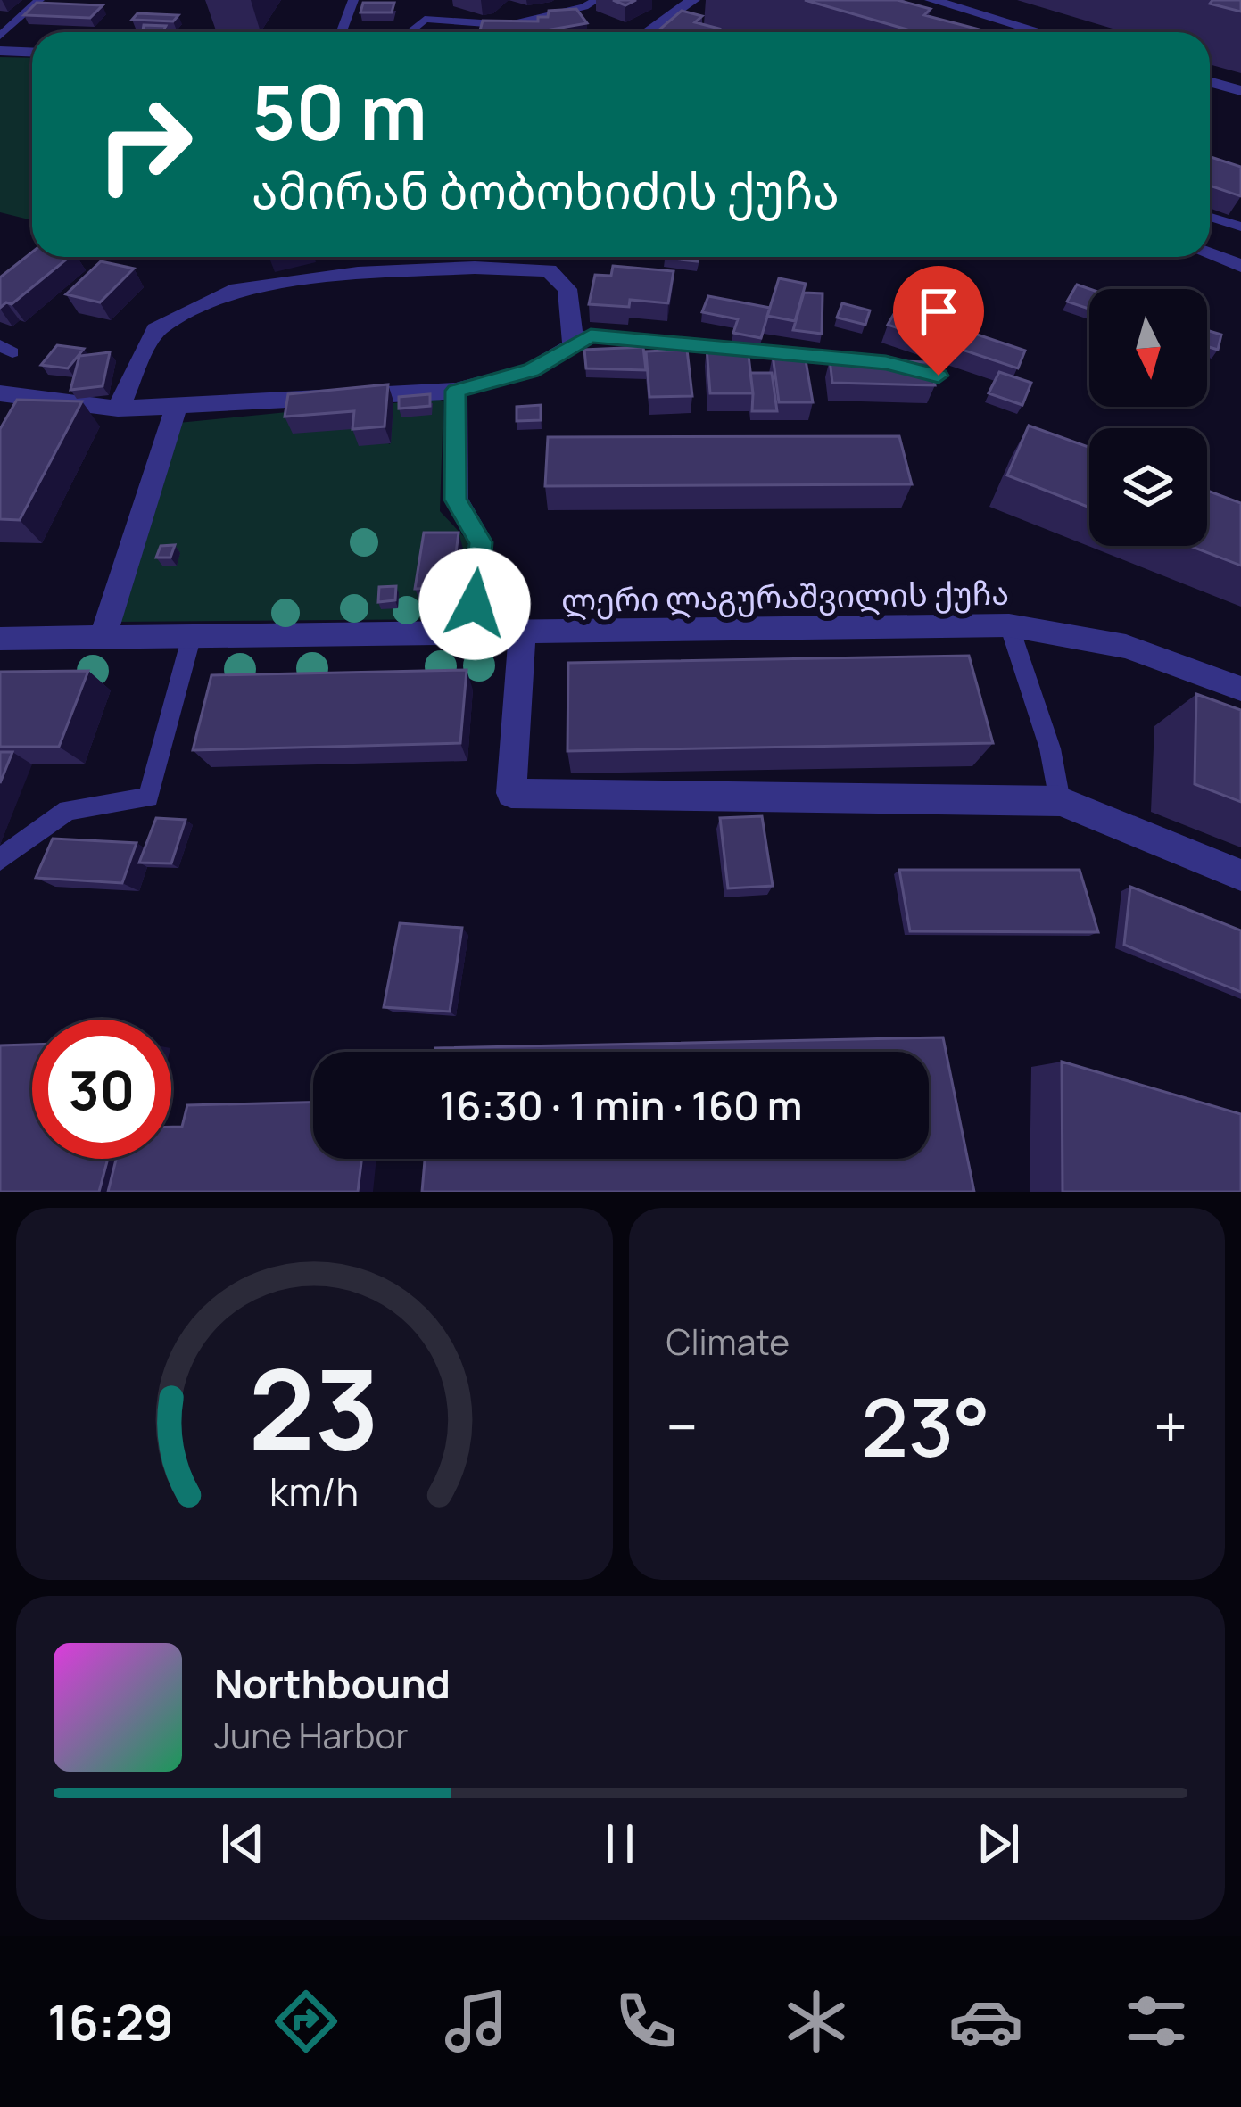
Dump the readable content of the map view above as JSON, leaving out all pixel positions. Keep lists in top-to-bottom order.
{
  "streets": {
    "street": ["ლერი ლაგურაშვილის ქუჩა"]
  },
  "north": "bottom",
  "page": {
    "turn": ["50 m", "ამირან ბობოხიძის ქუჩა"],
    "limit": "30",
    "trip": "16:30 · 1 min · 160 m",
    "tile": "Climate",
    "heat": ["−", "23°", "+"],
    "song": ["Northbound", "June Harbor"],
    "tabs": "16:29",
    "gauge": ["23", "km/h"]
  }
}
